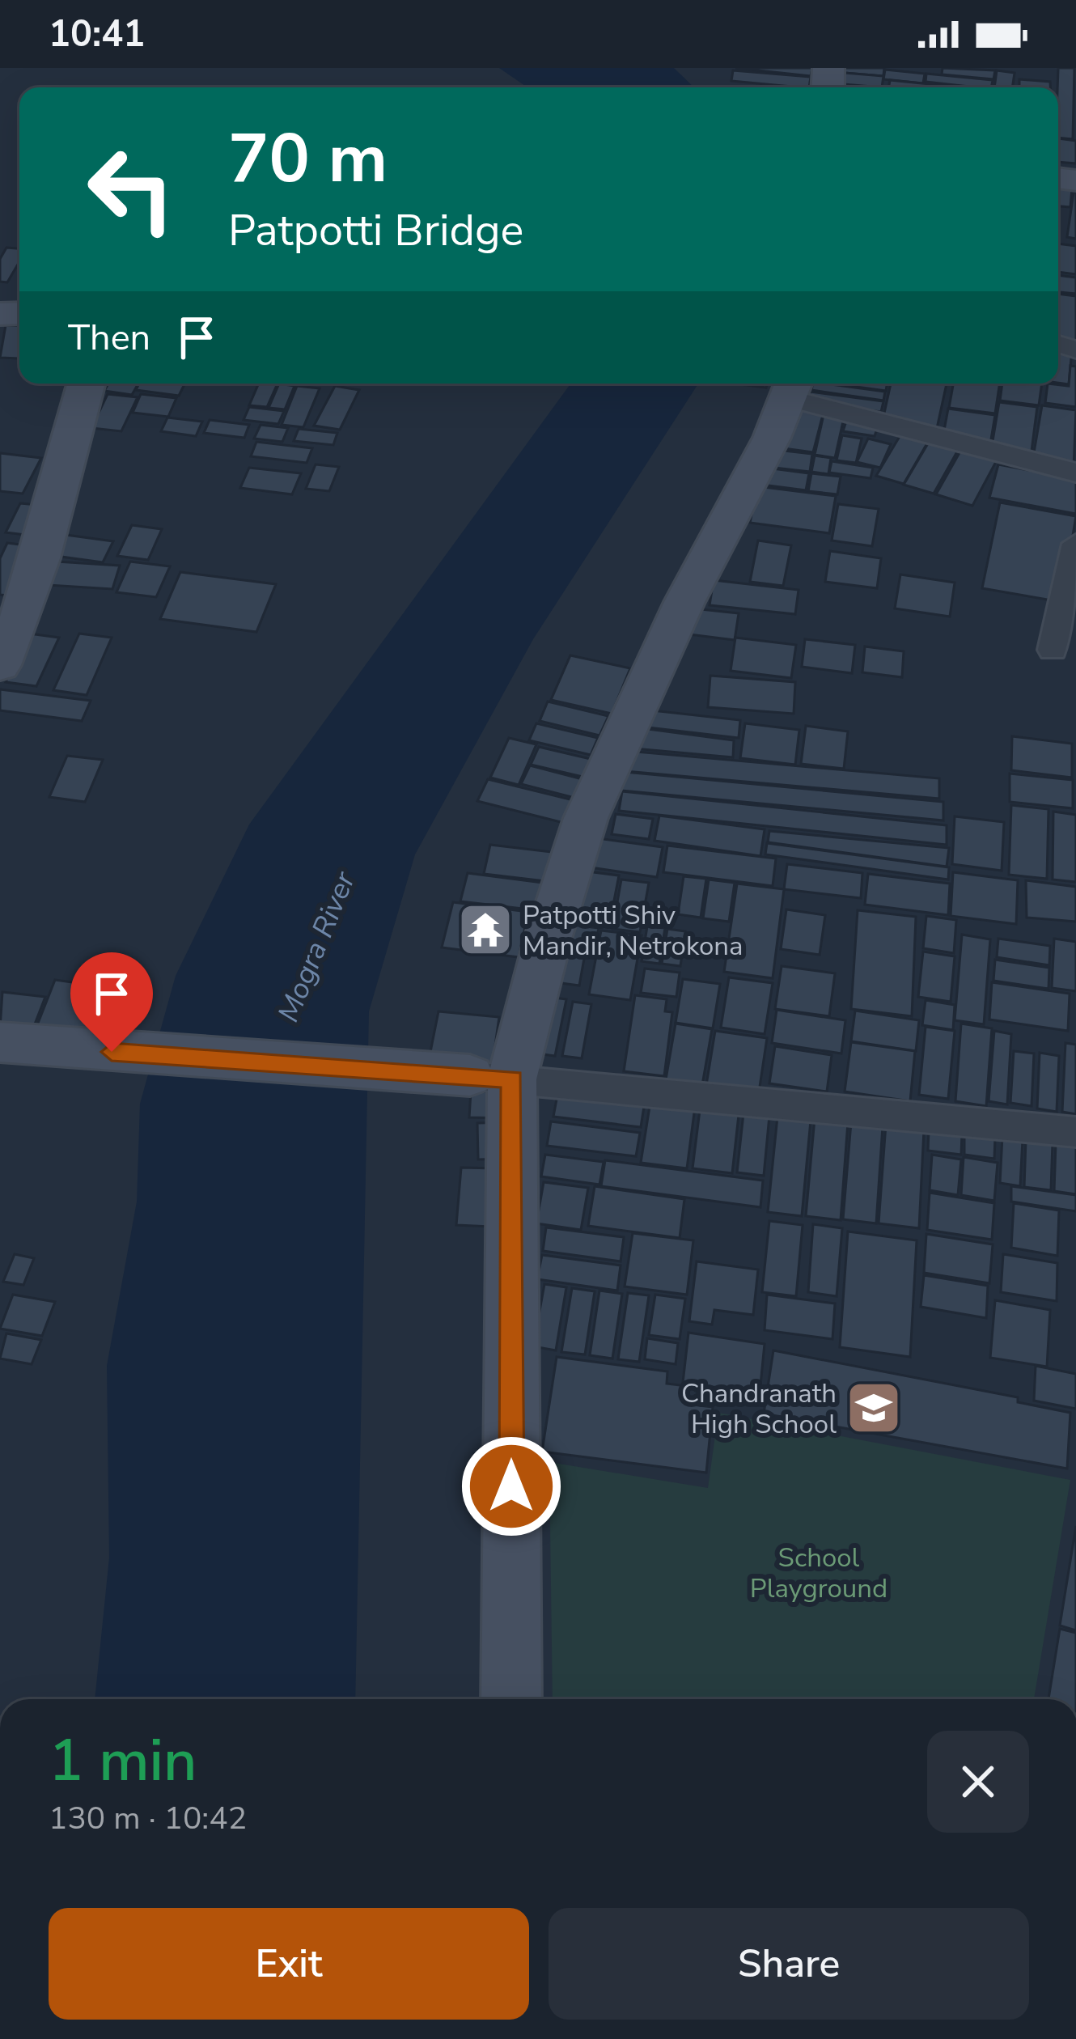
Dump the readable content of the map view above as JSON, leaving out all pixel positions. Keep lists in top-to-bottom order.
{
  "water": ["Mogra River"],
  "parks": ["School Playground"],
  "places": {
    "temple": ["Patpotti Shiv Mandir, Netrokona"],
    "school or university": ["Chandranath High School"]
  },
  "page": {
    "status": "10:41",
    "turn": ["70 m", "Patpotti Bridge"],
    "then": "Then",
    "heading": ["1 min", "130 m · 10:42"],
    "buttons": ["Exit", "Share"]
  }
}
